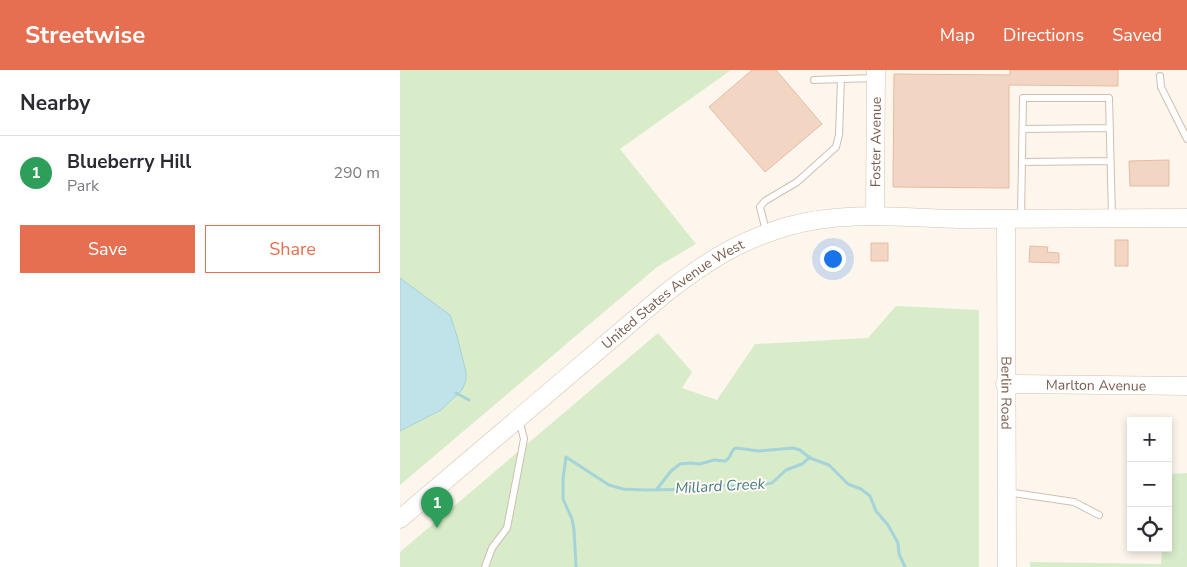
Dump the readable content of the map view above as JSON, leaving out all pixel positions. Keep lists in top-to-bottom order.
{
  "streets": {
    "street": [
      "Foster Avenue",
      "United States Avenue West",
      "Marlton Avenue",
      "Berlin Road"
    ]
  },
  "crossings": [
    ["Foster Avenue", "United States Avenue West"],
    ["United States Avenue West", "Berlin Road"],
    ["Marlton Avenue", "Berlin Road"]
  ],
  "water": ["Millard Creek"],
  "page": {
    "header": "Streetwise",
    "nav": ["Map", "Directions", "Saved"],
    "heading": "Nearby",
    "list": [
      {
        "mark": "1",
        "name": "Blueberry Hill",
        "note": "Park",
        "value": "290 m"
      }
    ],
    "buttons": ["Save", "Share"],
    "map_buttons": ["+", "−"],
    "pins": "1"
  }
}
